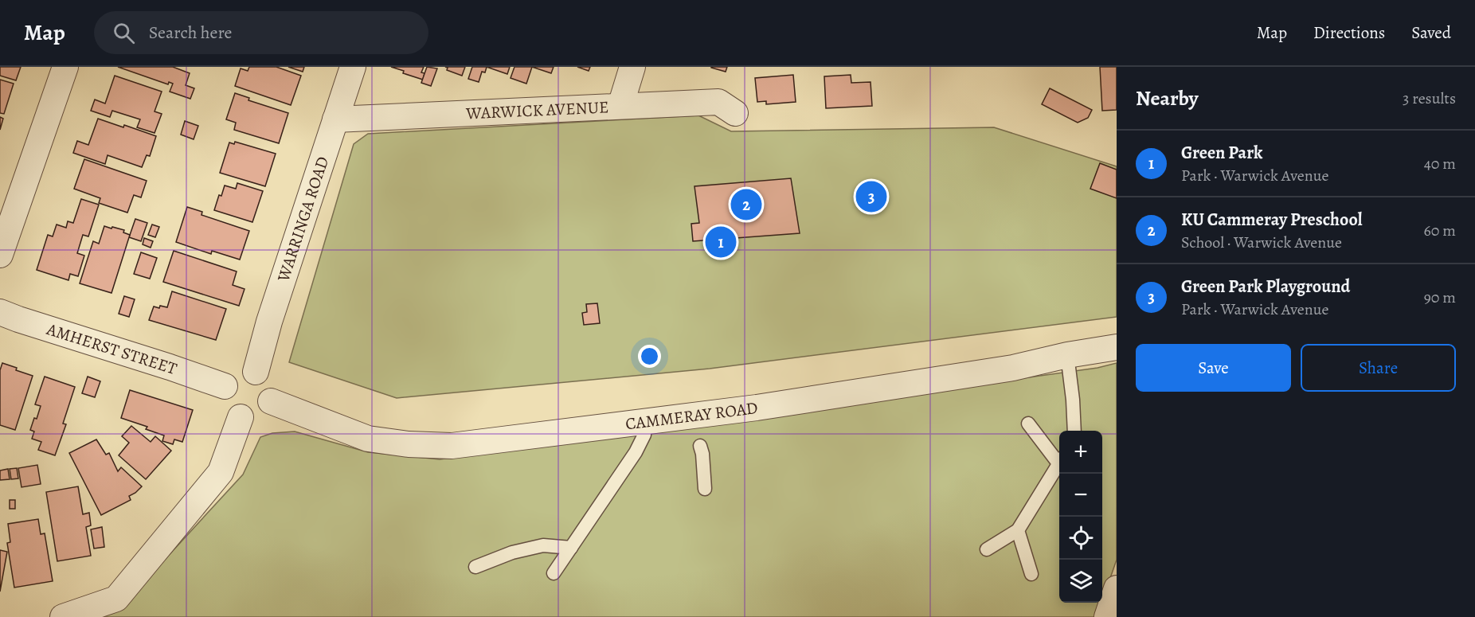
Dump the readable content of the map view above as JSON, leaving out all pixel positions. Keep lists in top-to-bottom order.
{
  "streets": {
    "street": [
      "WARWICK AVENUE",
      "WARRINGA ROAD",
      "AMHERST STREET",
      "CAMMERAY ROAD"
    ]
  },
  "crossings": [
    ["WARWICK AVENUE", "WARRINGA ROAD"],
    ["WARRINGA ROAD", "AMHERST STREET"],
    ["WARRINGA ROAD", "CAMMERAY ROAD"],
    ["AMHERST STREET", "CAMMERAY ROAD"]
  ],
  "page": {
    "header": "Map",
    "search": "Search here",
    "nav": ["Map", "Directions", "Saved"],
    "heading": ["Nearby", "3 results"],
    "list": [
      {
        "mark": "1",
        "name": "Green Park",
        "note": "Park · Warwick Avenue",
        "value": "40 m"
      },
      {
        "mark": "2",
        "name": "KU Cammeray Preschool",
        "note": "School · Warwick Avenue",
        "value": "60 m"
      },
      {
        "mark": "3",
        "name": "Green Park Playground",
        "note": "Park · Warwick Avenue",
        "value": "90 m"
      }
    ],
    "pins": ["3", "2", "1"],
    "buttons": ["Save", "Share"],
    "map_buttons": ["+", "−"]
  }
}
